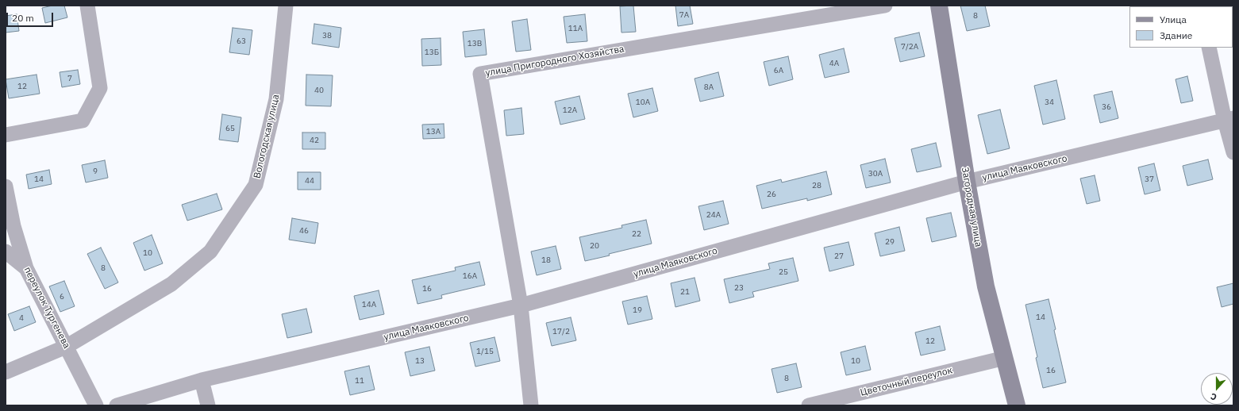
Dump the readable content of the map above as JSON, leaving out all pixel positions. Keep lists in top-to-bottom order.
{
  "streets": {
    "street": [
      "улица Пригородного Хозяйства",
      "Вологодская улица",
      "улица Маяковского",
      "Загородная улица",
      "переулок Тургенева",
      "Цветочный переулок"
    ]
  },
  "crossings": [
    ["улица Пригородного Хозяйства", "улица Маяковского"],
    ["Вологодская улица", "переулок Тургенева"],
    ["улица Маяковского", "Загородная улица"],
    ["Загородная улица", "Цветочный переулок"]
  ],
  "house_numbers": [
    "7А",
    "8",
    "11А",
    "38",
    "63",
    "13В",
    "7/2А",
    "13Б",
    "4А",
    "6А",
    "7",
    "12",
    "8А",
    "40",
    "10А",
    "34",
    "36",
    "12А",
    "65",
    "13А",
    "42",
    "9",
    "30А",
    "14",
    "37",
    "44",
    "28",
    "26",
    "24А",
    "46",
    "22",
    "29",
    "20",
    "10",
    "27",
    "18",
    "8",
    "25",
    "16А",
    "23",
    "16",
    "21",
    "6",
    "14А",
    "19",
    "14",
    "4",
    "17/2",
    "12",
    "1/15",
    "13",
    "10",
    "16",
    "8",
    "11"
  ],
  "legend": ["Улица", "Здание"],
  "scale_bar": "20 m",
  "north": "bottom"
}
